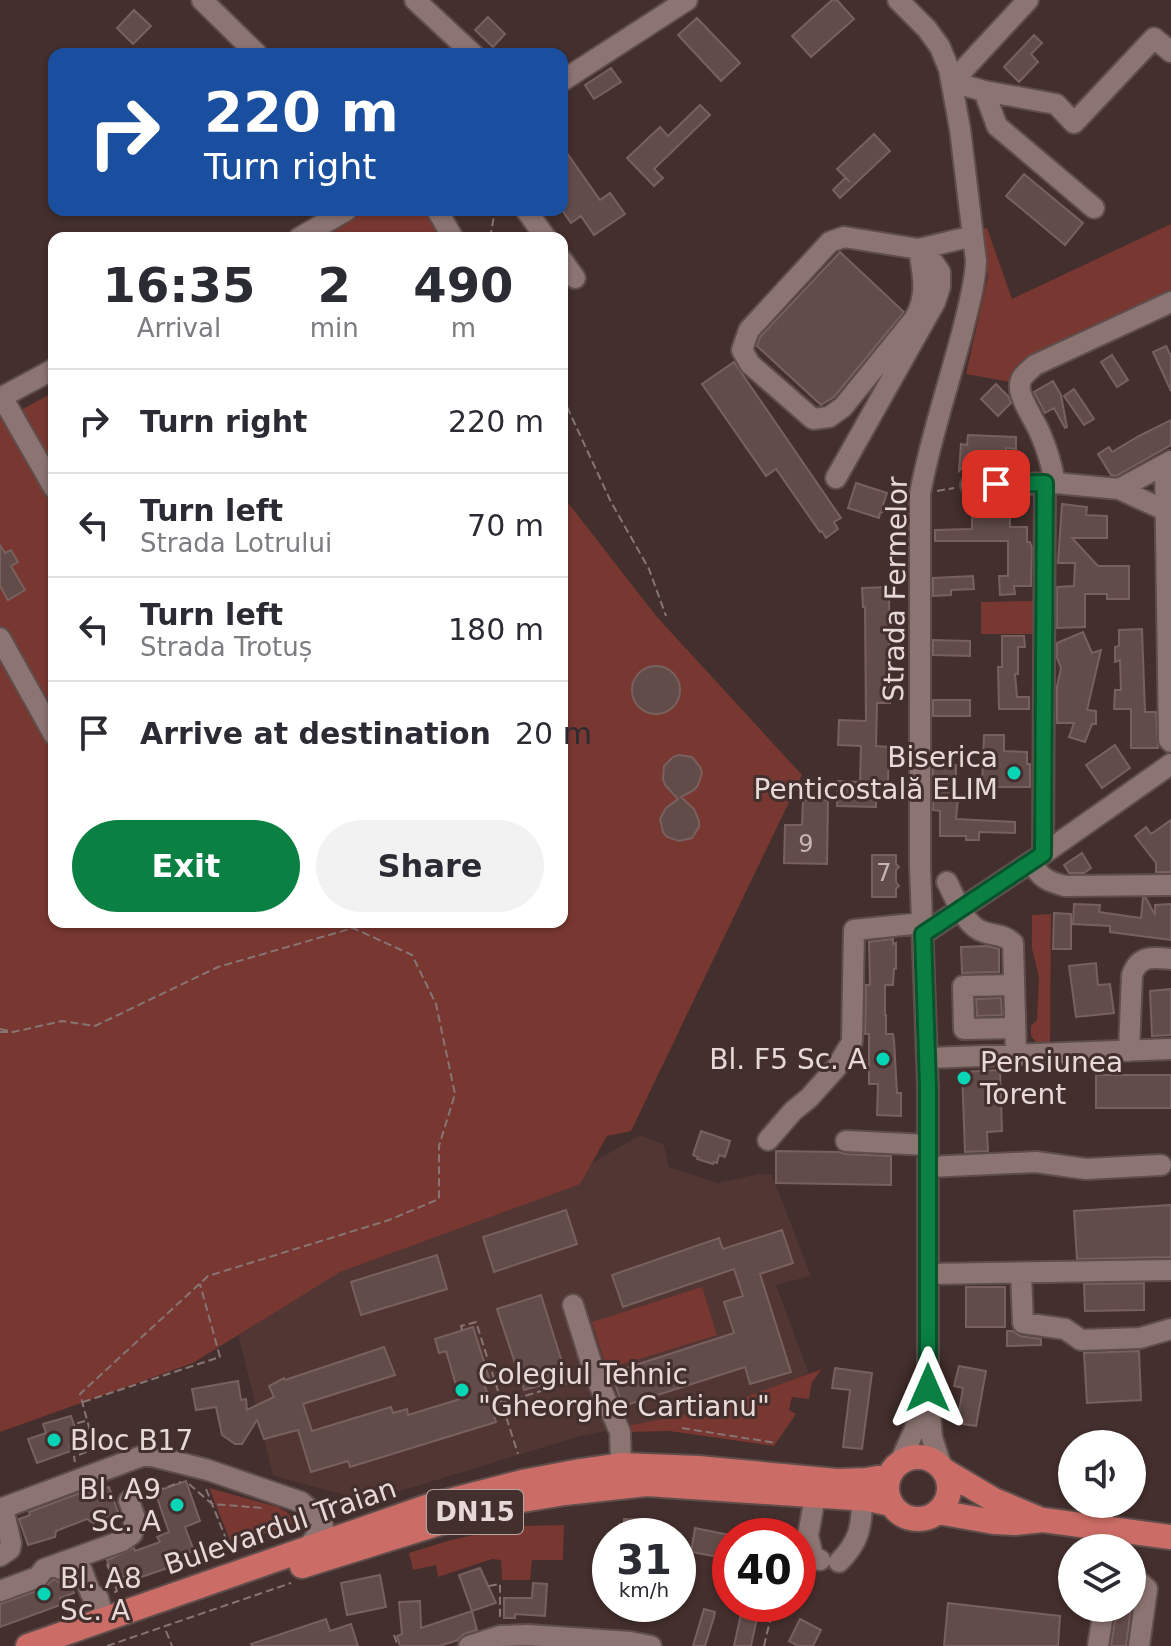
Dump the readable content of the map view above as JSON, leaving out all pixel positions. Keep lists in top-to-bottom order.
{
  "streets": {
    "main road": ["DN15", "Bulevardul Traian"],
    "street": ["Strada Fermelor"]
  },
  "crossings": [
    ["Strada Fermelor", "DN15"],
    ["Strada Fermelor", "Bulevardul Traian"],
    ["DN15", "Bulevardul Traian"]
  ],
  "places": [
    "Biserica Penticostală ELIM",
    "Bl. F5 Sc. A",
    "Pensiunea Torent",
    "Colegiul Tehnic \"Gheorghe Cartianu\"",
    "Bloc B17",
    "Bl. A9 Sc. A",
    "Bl. A8 Sc. A"
  ],
  "house_numbers": ["9", "7"],
  "page": {
    "turn": ["220 m", "Turn right"],
    "eta": [
      "16:35",
      "Arrival",
      "2",
      "min",
      "490",
      "m"
    ],
    "list": [
      {
        "name": "Turn right",
        "value": "220 m"
      },
      {
        "name": "Turn left",
        "note": "Strada Lotrului",
        "value": "70 m"
      },
      {
        "name": "Turn left",
        "note": "Strada Trotuș",
        "value": "180 m"
      },
      {
        "name": "Arrive at destination",
        "value": "20 m"
      }
    ],
    "buttons": ["Exit", "Share"],
    "speed": "31 km/h",
    "limit": "40"
  }
}
